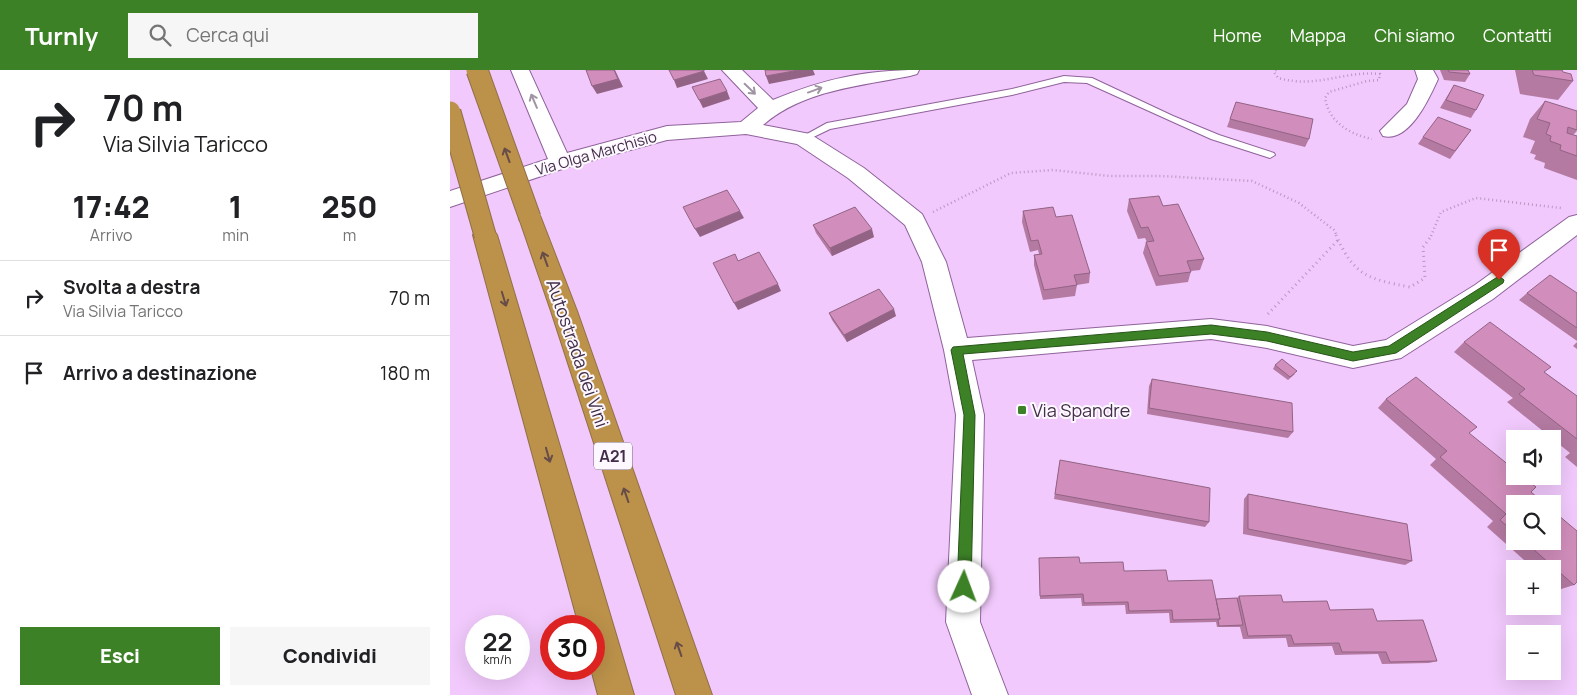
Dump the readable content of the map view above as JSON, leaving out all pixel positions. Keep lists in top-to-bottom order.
{
  "streets": {
    "highway": ["Autostrada dei Vini", "A21"],
    "street": ["Via Olga Marchisio"]
  },
  "places": {
    "transit": ["Via Spandre"]
  },
  "page": {
    "header": "Turnly",
    "search": "Cerca qui",
    "nav": [
      "Home",
      "Mappa",
      "Chi siamo",
      "Contatti"
    ],
    "turn": ["70 m", "Via Silvia Taricco"],
    "eta": [
      "17:42",
      "Arrivo",
      "1",
      "min",
      "250",
      "m"
    ],
    "list": [
      {
        "name": "Svolta a destra",
        "note": "Via Silvia Taricco",
        "value": "70 m"
      },
      {
        "name": "Arrivo a destinazione",
        "value": "180 m"
      }
    ],
    "map_buttons": ["+", "−"],
    "speed": "22 km/h",
    "limit": "30",
    "buttons": ["Esci", "Condividi"]
  }
}
